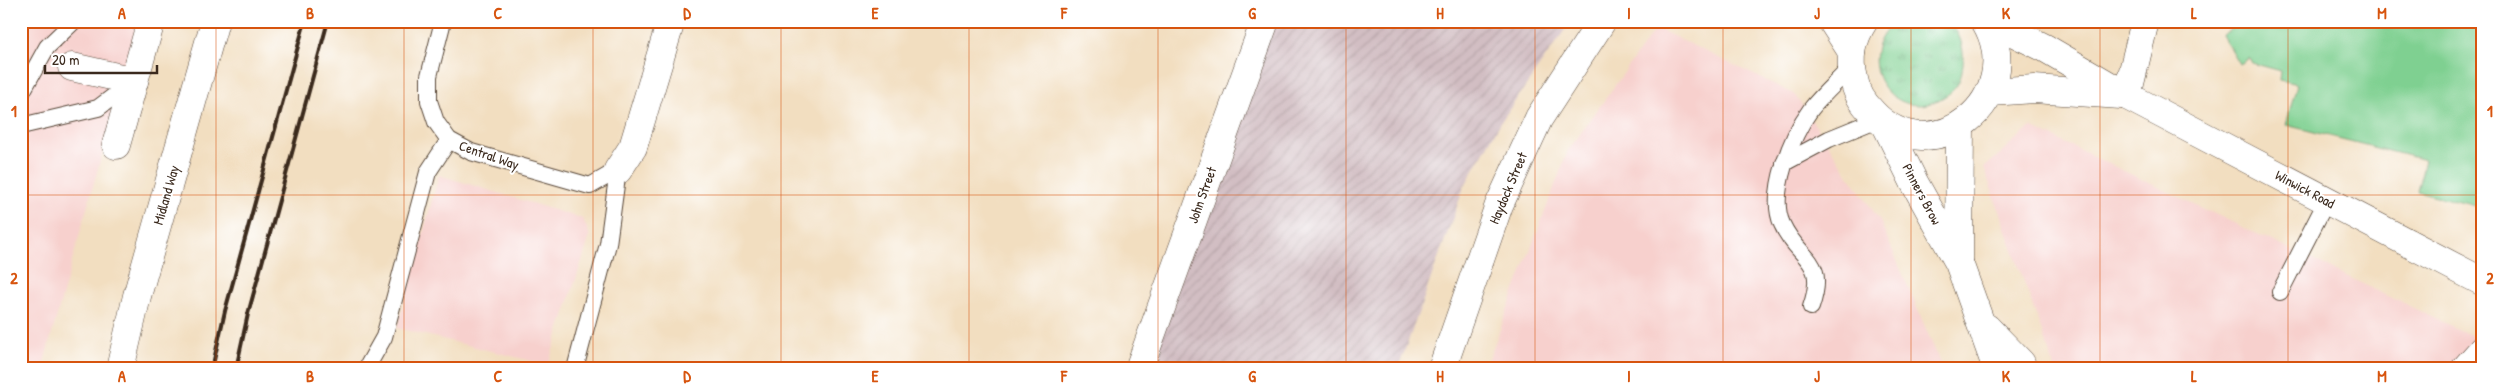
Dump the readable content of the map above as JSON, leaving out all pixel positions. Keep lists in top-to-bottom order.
{
  "streets": {
    "main road": [
      "Central Way",
      "Haydock Street",
      "Winwick Road",
      "Pinners Brow",
      "Midland Way",
      "John Street"
    ]
  },
  "scale_bar": "20 m",
  "grid": {
    "columns": [
      "A",
      "B",
      "C",
      "D",
      "E",
      "F",
      "G",
      "H",
      "I",
      "J",
      "K",
      "L",
      "M"
    ],
    "rows": ["1", "2"]
  }
}
